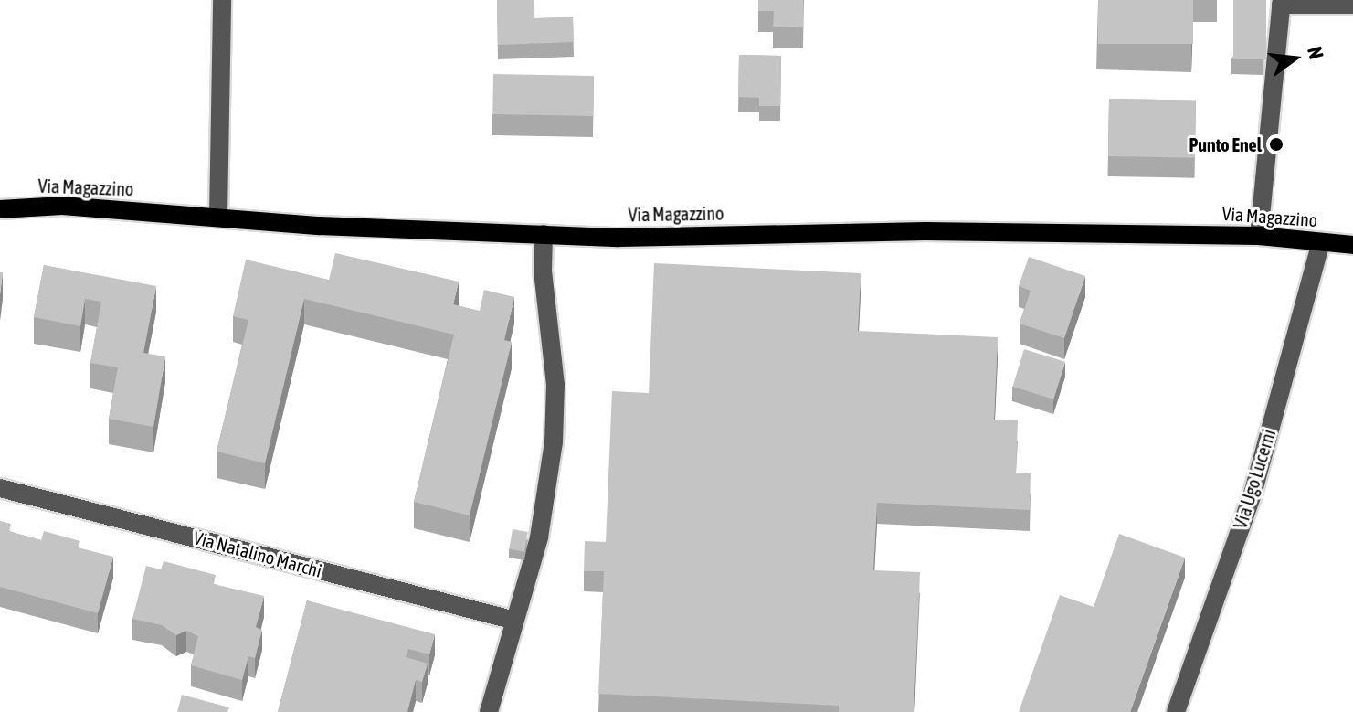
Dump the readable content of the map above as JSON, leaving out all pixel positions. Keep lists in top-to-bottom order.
{
  "streets": {
    "main road": ["Via Magazzino"],
    "street": ["Via Ugo Lucerni", "Via Natalino Marchi"]
  },
  "crossings": [
    ["Via Magazzino", "Via Ugo Lucerni"]
  ],
  "places": ["Punto Enel"],
  "north": "right"
}
